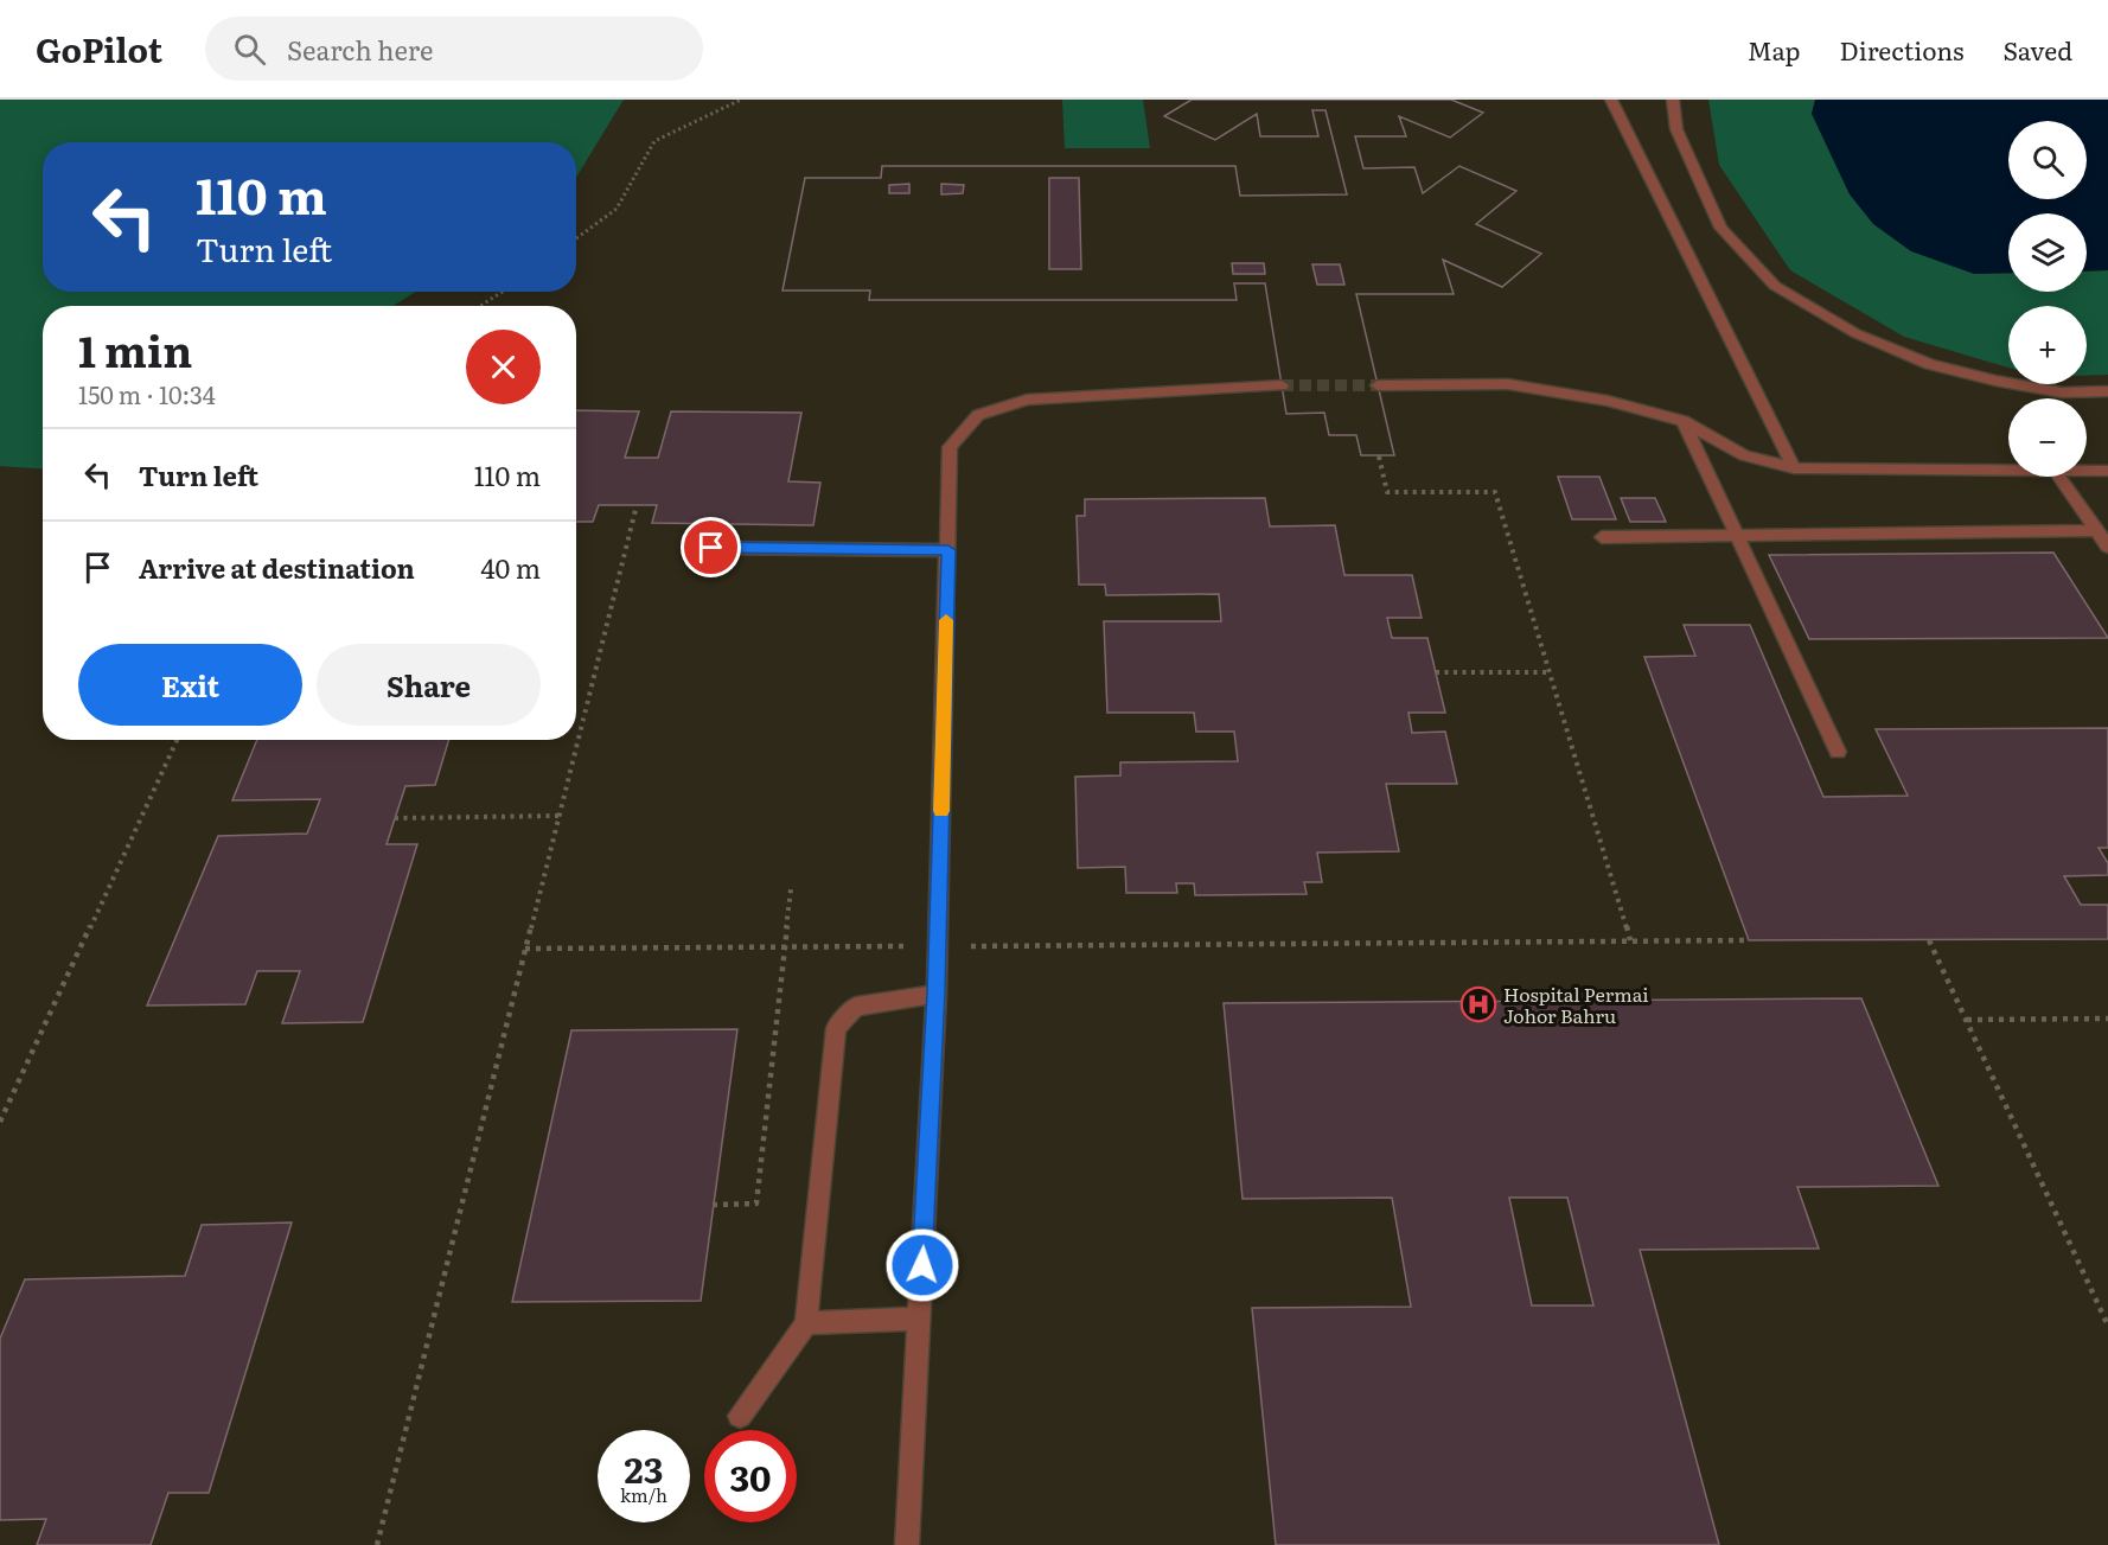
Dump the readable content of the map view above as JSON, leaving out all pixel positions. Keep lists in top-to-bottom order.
{
  "places": {
    "hospital": ["Hospital Permai Johor Bahru"]
  },
  "page": {
    "header": "GoPilot",
    "search": "Search here",
    "nav": ["Map", "Directions", "Saved"],
    "map_buttons": ["+", "−"],
    "turn": ["110 m", "Turn left"],
    "heading": ["1 min", "150 m · 10:34"],
    "list": [
      {
        "name": "Turn left",
        "value": "110 m"
      },
      {
        "name": "Arrive at destination",
        "value": "40 m"
      }
    ],
    "buttons": ["Exit", "Share"],
    "speed": "23 km/h",
    "limit": "30"
  }
}
